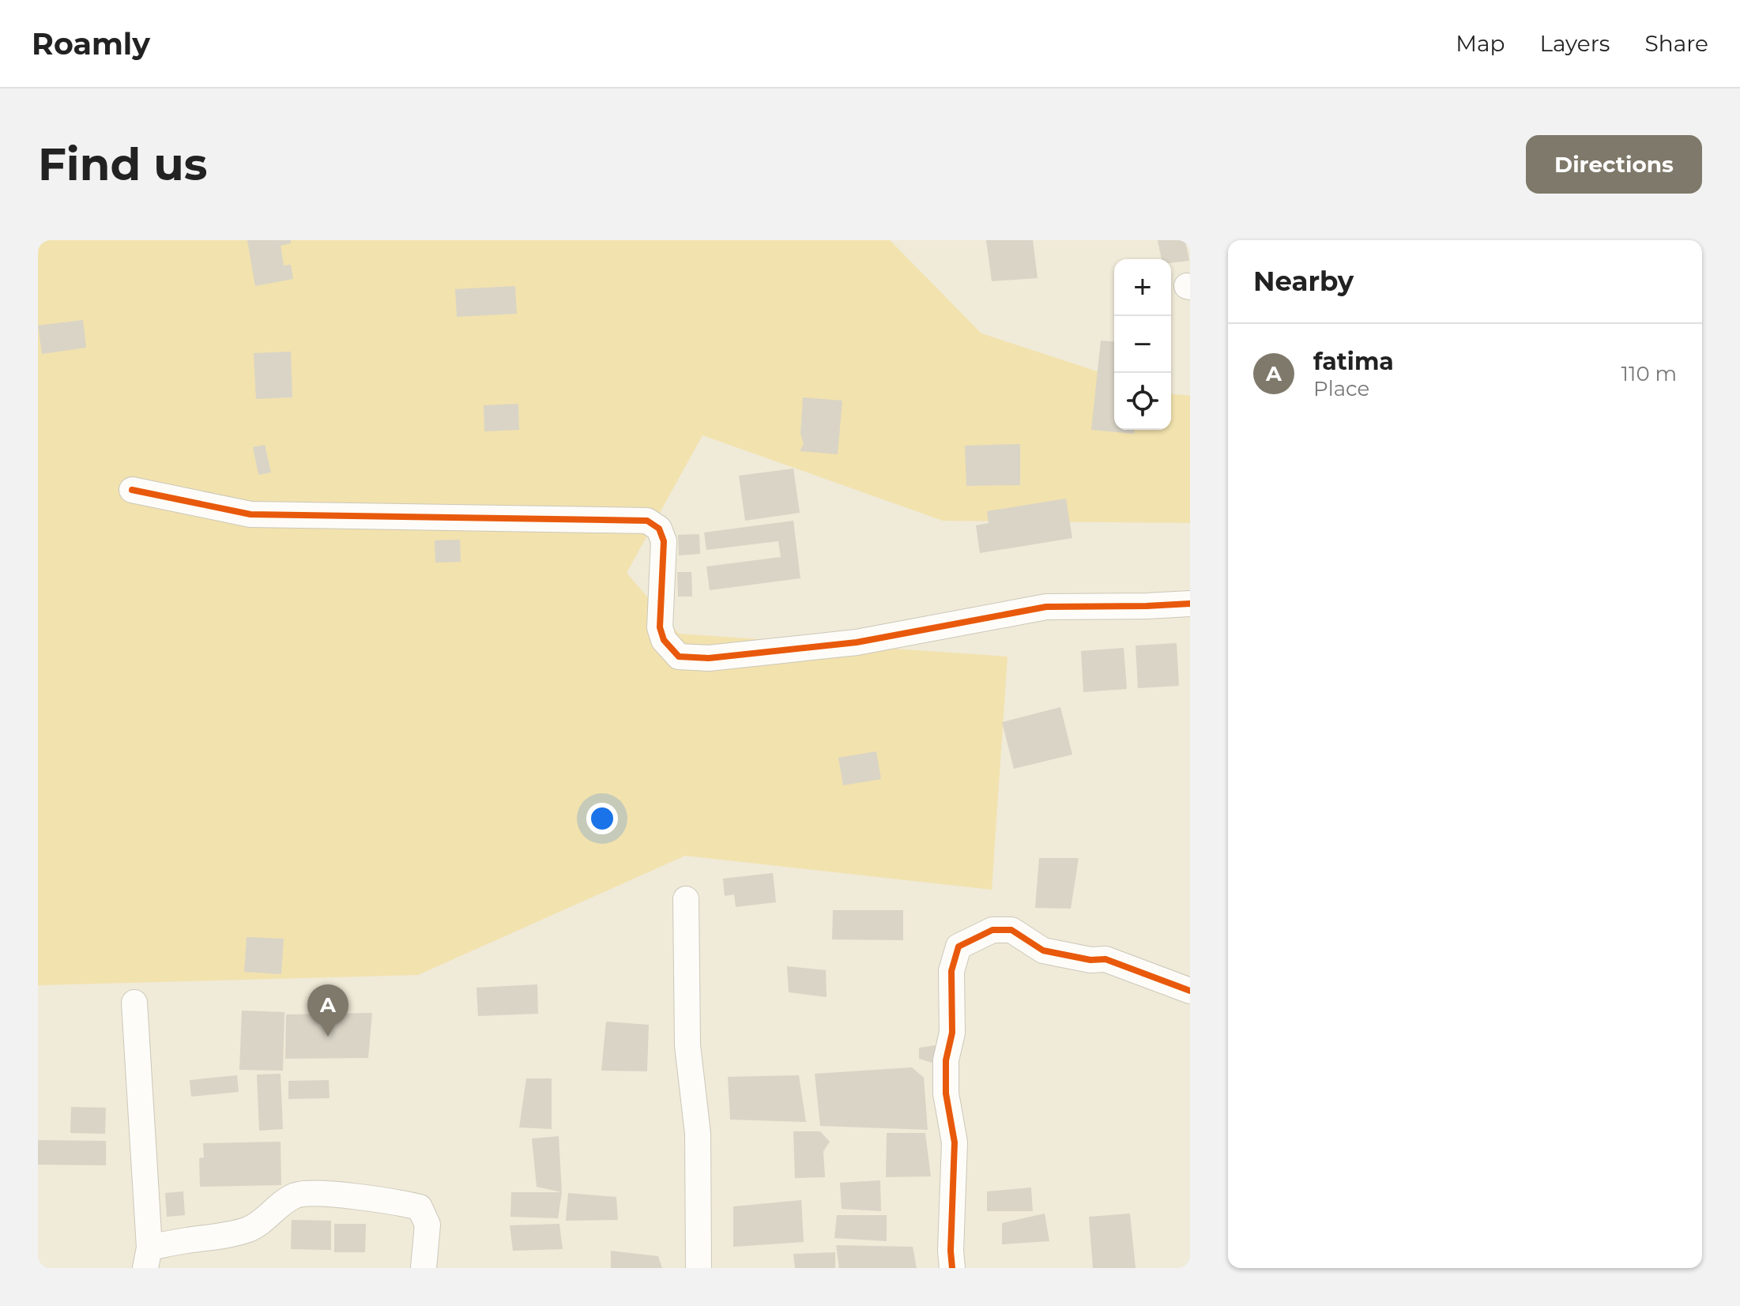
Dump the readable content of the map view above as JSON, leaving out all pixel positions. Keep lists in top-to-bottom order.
{
  "page": {
    "header": "Roamly",
    "nav": ["Map", "Layers", "Share"],
    "buttons": "Directions",
    "title": "Find us",
    "heading": "Nearby",
    "map_buttons": ["+", "−"],
    "list": [
      {
        "mark": "A",
        "name": "fatima",
        "note": "Place",
        "value": "110 m"
      }
    ],
    "pins": "A"
  }
}
